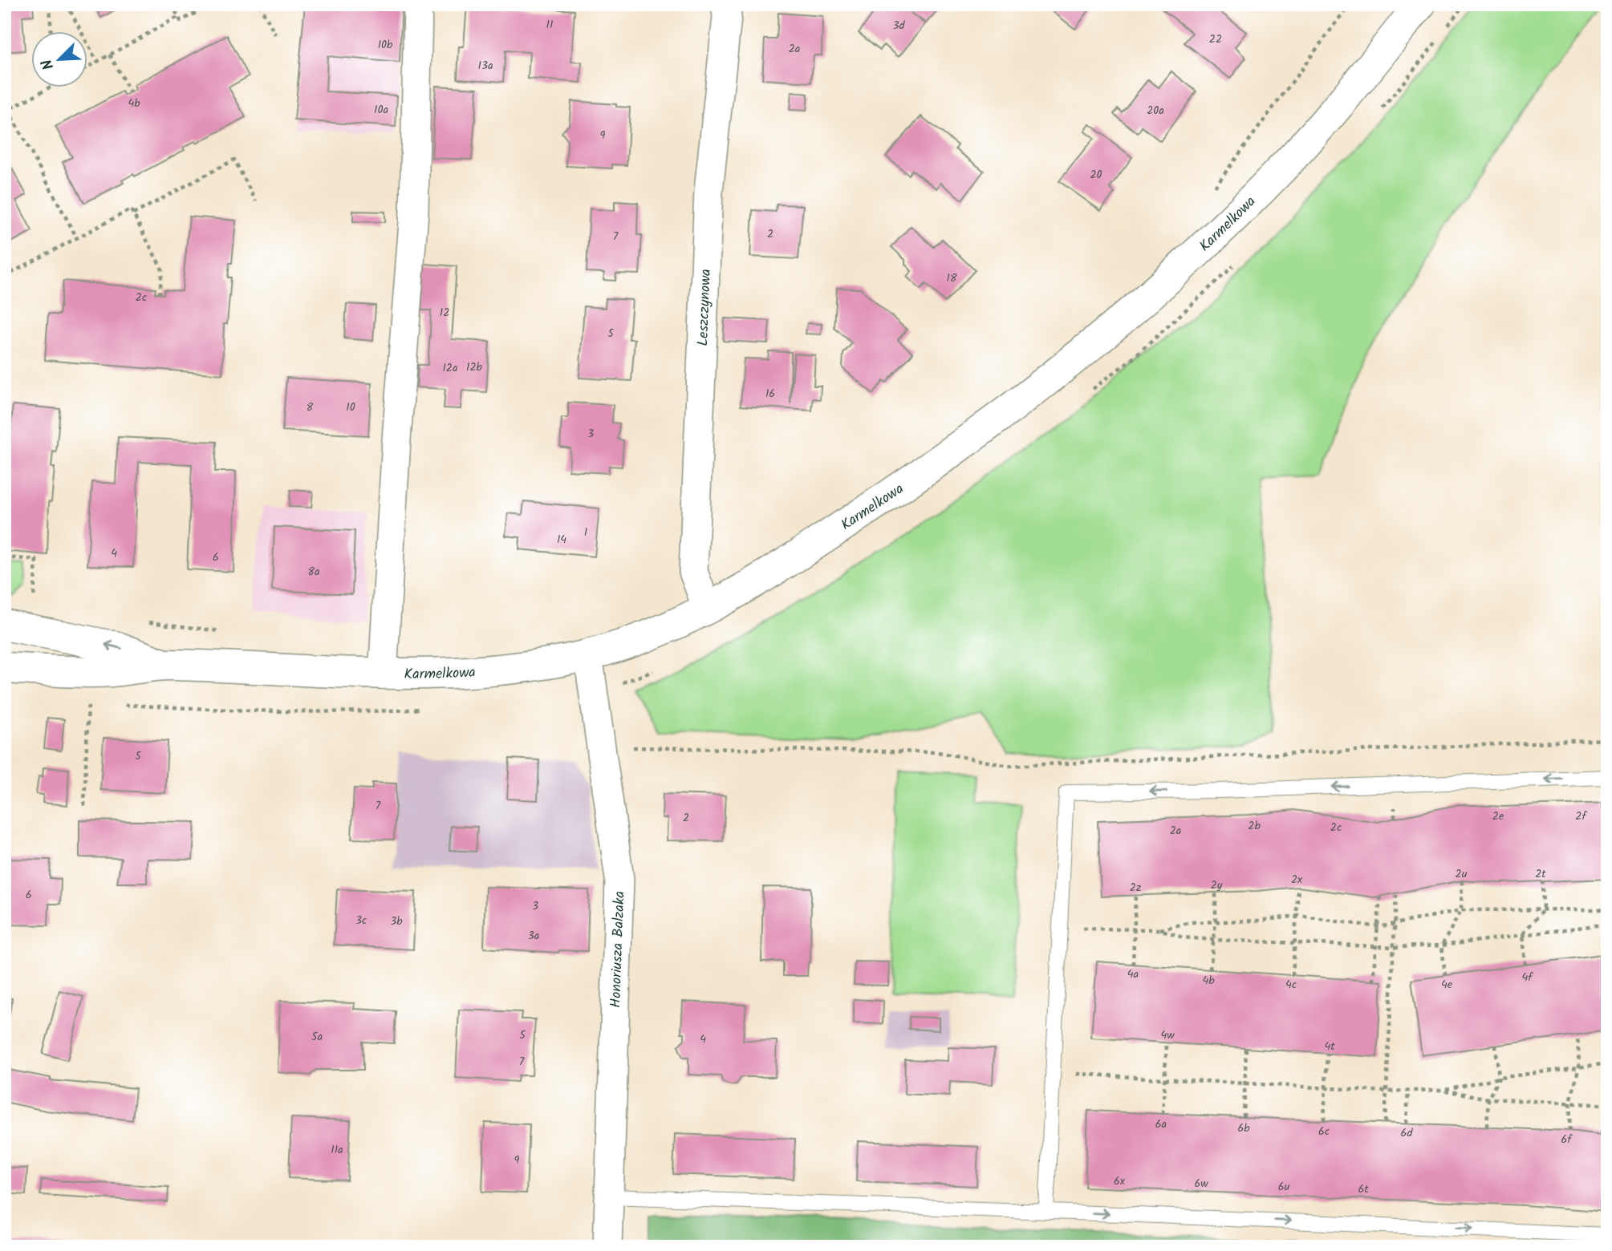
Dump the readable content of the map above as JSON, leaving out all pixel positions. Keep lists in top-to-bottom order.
{
  "streets": {
    "street": ["Karmelkowa", "Leszczynowa", "Honoriusza Balzaka"]
  },
  "crossings": [
    ["Karmelkowa", "Leszczynowa"],
    ["Karmelkowa", "Honoriusza Balzaka"]
  ],
  "house_numbers": [
    "11",
    "3d",
    "22",
    "10b",
    "2a",
    "13a",
    "4b",
    "10a",
    "20a",
    "9",
    "20",
    "2",
    "7",
    "18",
    "2c",
    "12",
    "5",
    "12b",
    "12a",
    "16",
    "8",
    "10",
    "3",
    "1",
    "14",
    "4",
    "6",
    "8a",
    "5",
    "7",
    "2e",
    "2f",
    "2",
    "2b",
    "2c",
    "2a",
    "2u",
    "2t",
    "2x",
    "2y",
    "2z",
    "6",
    "3",
    "3c",
    "3b",
    "3a",
    "4a",
    "4f",
    "4b",
    "4c",
    "4e",
    "5",
    "4w",
    "5a",
    "4",
    "4t",
    "7",
    "6a",
    "6b",
    "6c",
    "6d",
    "6f",
    "11a",
    "9",
    "6x",
    "6w",
    "6u",
    "6t"
  ],
  "north": "bottom left"
}
